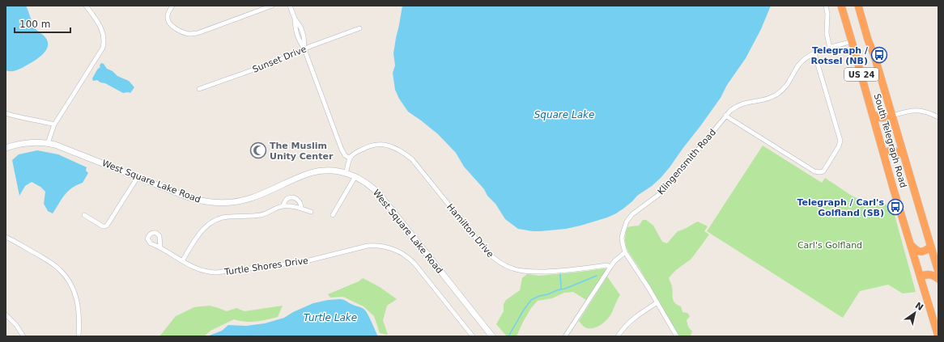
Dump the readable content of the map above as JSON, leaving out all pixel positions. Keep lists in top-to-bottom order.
{
  "streets": {
    "highway": ["US 24", "South Telegraph Road"],
    "street": [
      "Sunset Drive",
      "Klingensmith Road",
      "West Square Lake Road",
      "Hamilton Drive",
      "Turtle Shores Drive"
    ]
  },
  "crossings": [
    ["South Telegraph Road", "Klingensmith Road"]
  ],
  "water": ["Square Lake", "Turtle Lake"],
  "parks": ["Carl's Golfland"],
  "places": {
    "bus stop": ["Telegraph / Rotsel (NB)", "Telegraph / Carl's Golfland (SB)"],
    "mosque": ["The Muslim Unity Center"]
  },
  "scale_bar": "100 m",
  "north": "top right"
}
